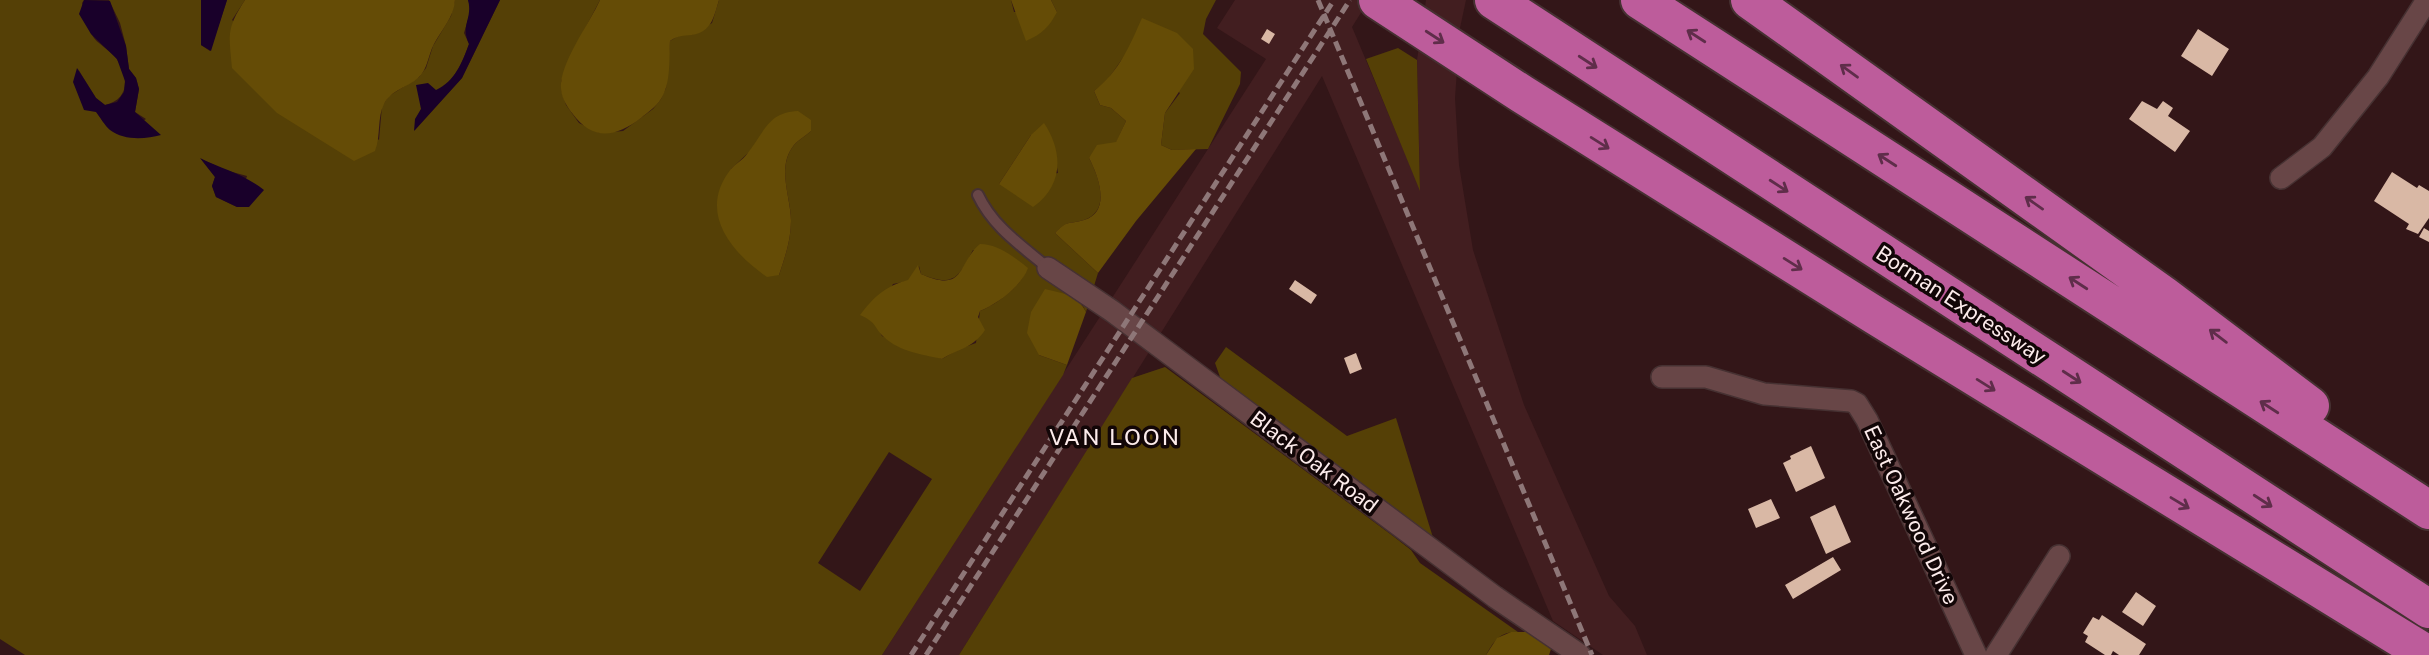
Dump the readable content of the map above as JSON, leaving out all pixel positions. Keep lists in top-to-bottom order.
{
  "streets": {
    "highway": ["Borman Expressway"],
    "street": ["Black Oak Road", "East Oakwood Drive"]
  },
  "districts": ["VAN LOON"]
}
